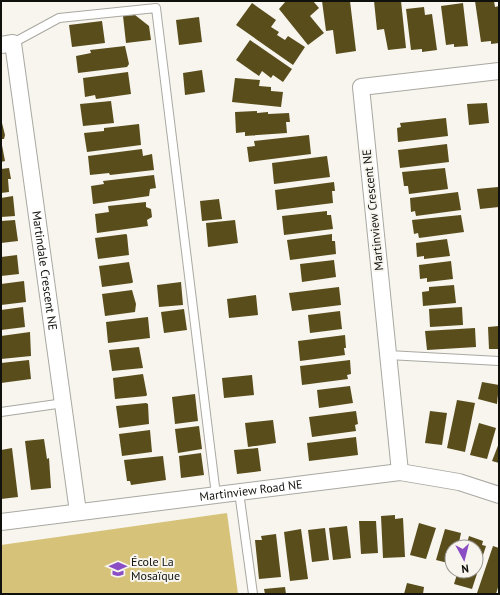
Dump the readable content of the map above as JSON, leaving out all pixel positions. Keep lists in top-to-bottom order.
{
  "streets": {
    "street": ["Martinview Crescent NE", "Martindale Crescent NE", "Martinview Road NE"]
  },
  "crossings": [
    ["Martinview Crescent NE", "Martinview Road NE"],
    ["Martindale Crescent NE", "Martinview Road NE"]
  ],
  "places": {
    "school or university": ["École La Mosaïque"]
  },
  "north": "bottom"
}
